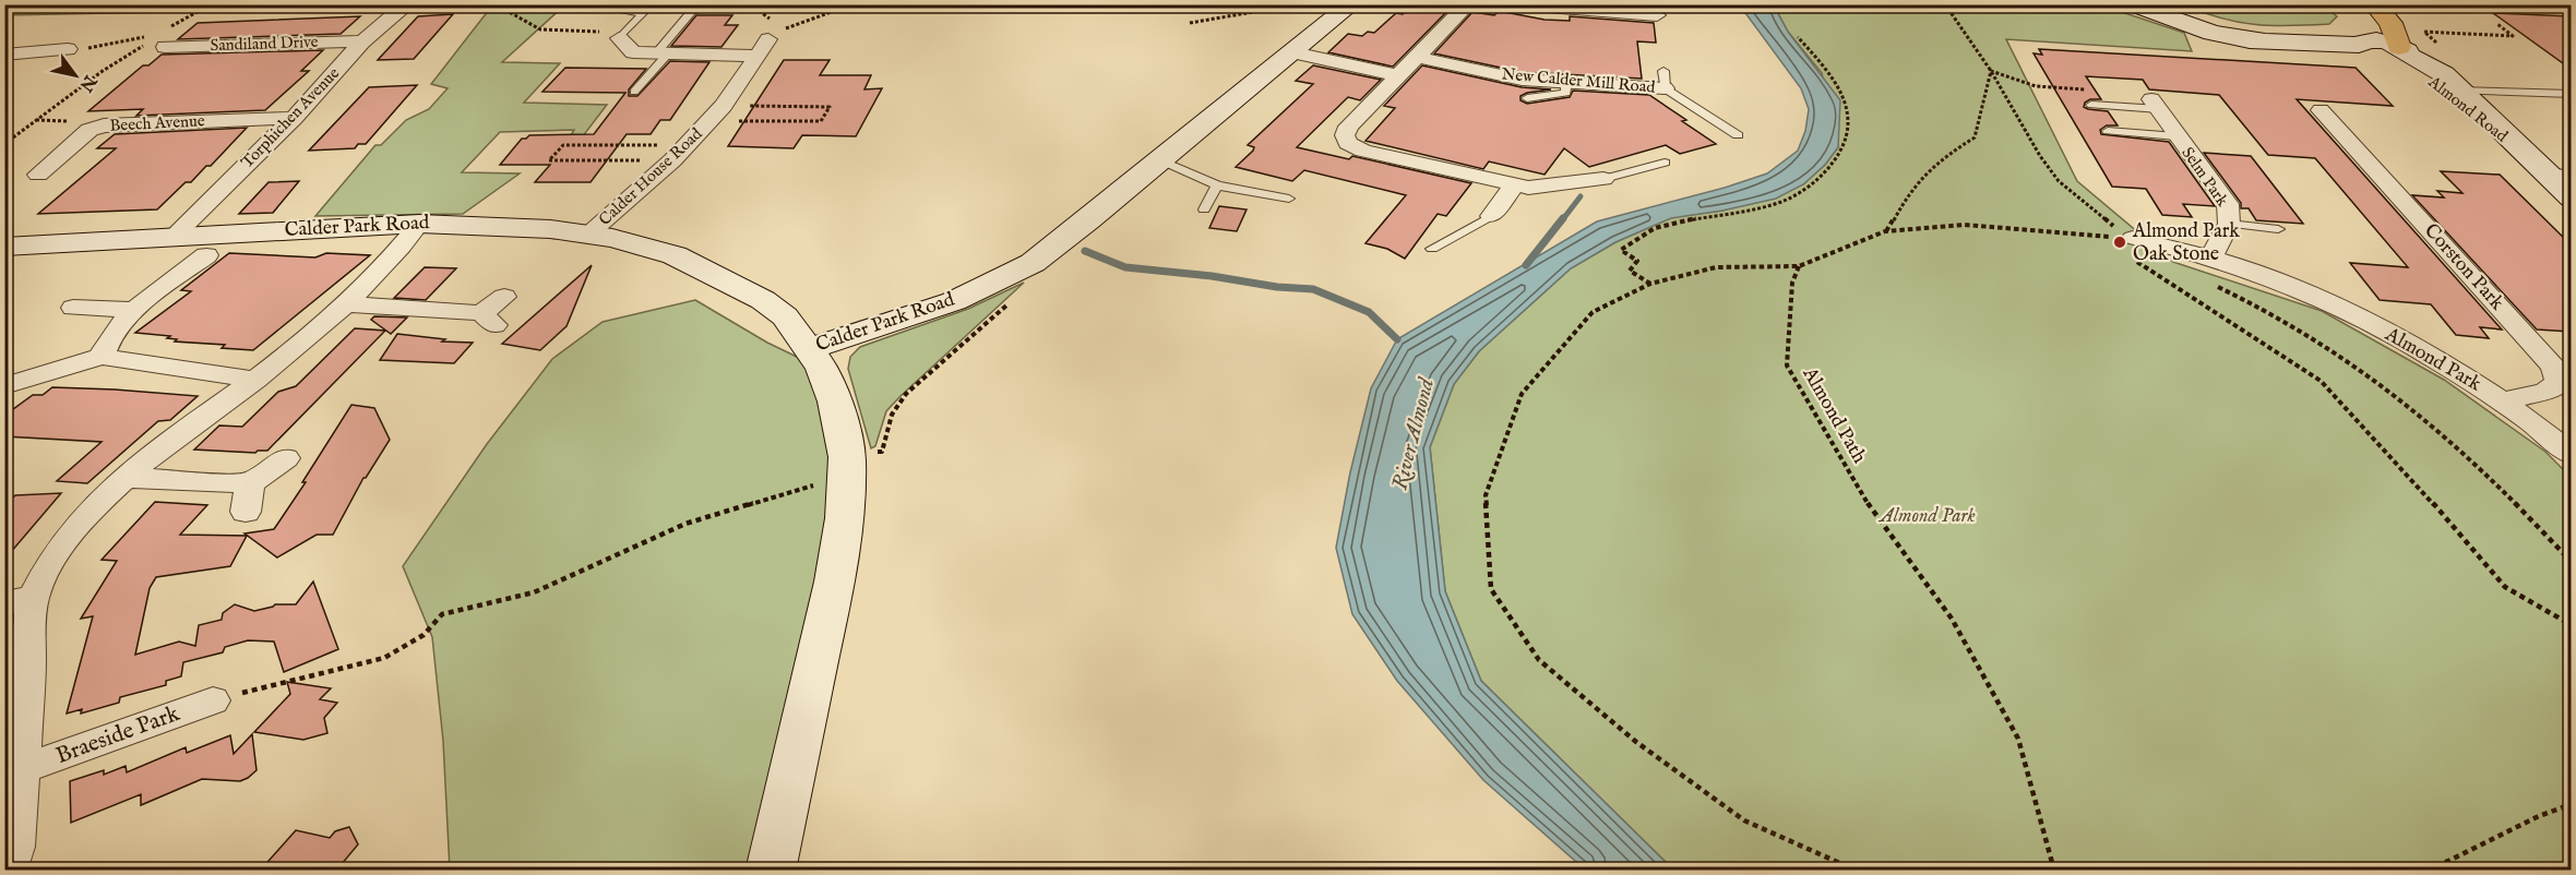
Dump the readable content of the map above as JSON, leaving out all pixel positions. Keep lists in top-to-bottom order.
{
  "streets": {
    "main road": ["Almond Road", "Calder Park Road"],
    "street": [
      "Sandiland Drive",
      "New Calder Mill Road",
      "Torphichen Avenue",
      "Beech Avenue",
      "Calder House Road",
      "Selm Park",
      "Corston Park",
      "Almond Park",
      "Braeside Park"
    ],
    "path": ["Almond Path"]
  },
  "crossings": [
    ["Sandiland Drive", "Torphichen Avenue"],
    ["Torphichen Avenue", "Beech Avenue"],
    ["Torphichen Avenue", "Calder Park Road"],
    ["Calder House Road", "Calder Park Road"],
    ["Selm Park", "Almond Park"],
    ["Calder Park Road", "Braeside Park"],
    ["Corston Park", "Almond Park"]
  ],
  "water": ["River Almond"],
  "parks": ["Almond Park"],
  "places": ["Almond Park Oak Stone"],
  "north": "bottom right"
}
